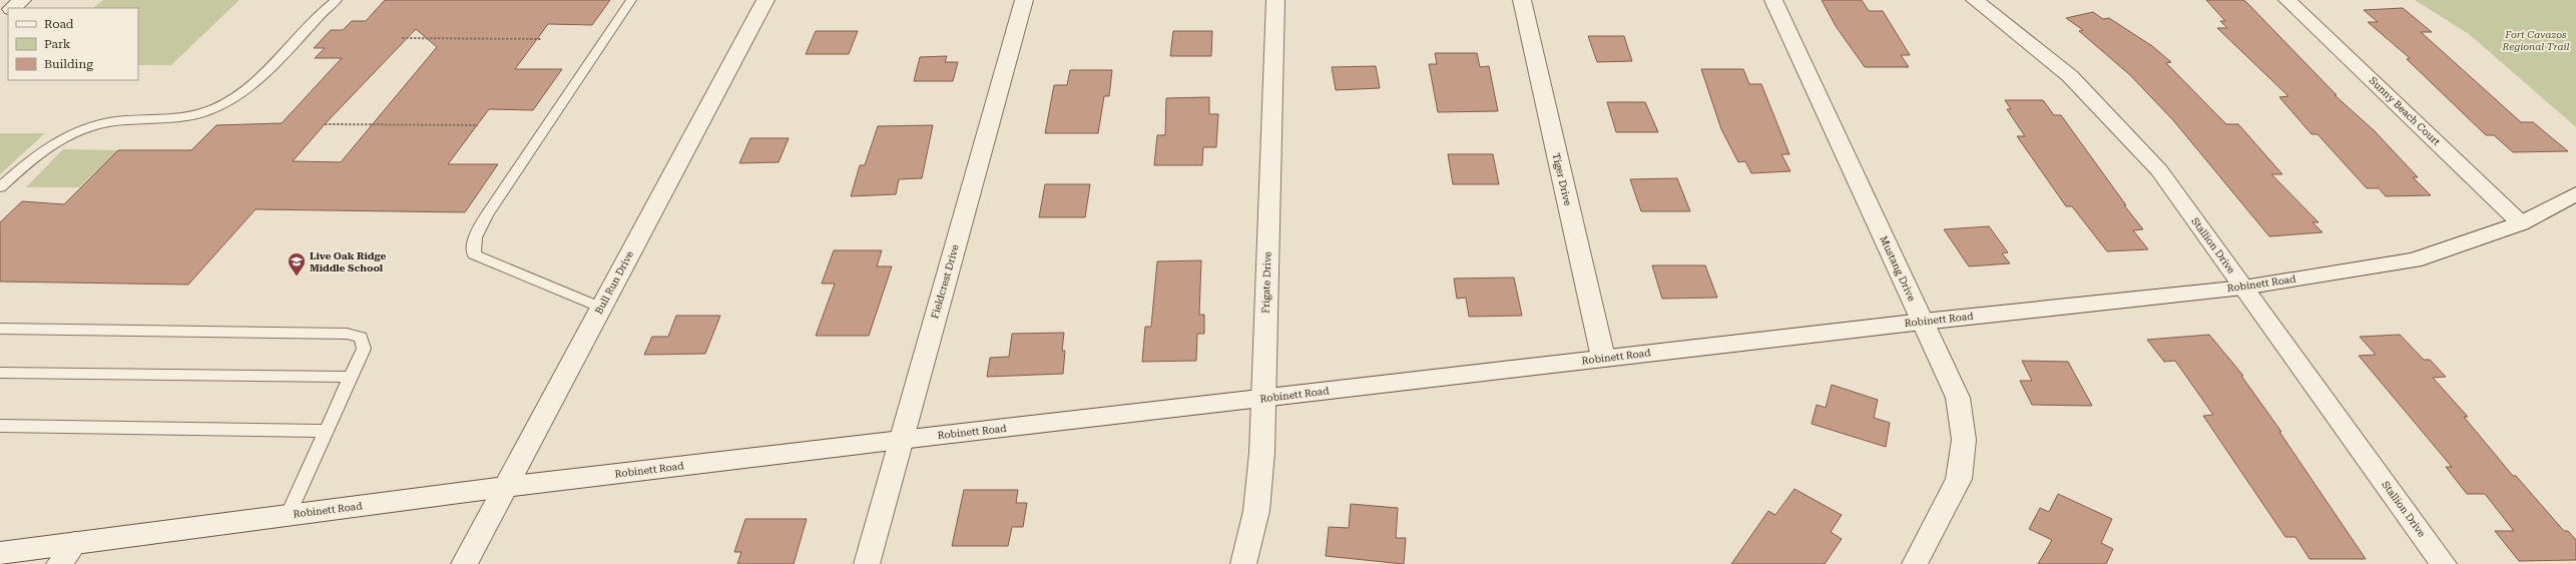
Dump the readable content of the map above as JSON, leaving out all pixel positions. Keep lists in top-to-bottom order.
{
  "streets": {
    "street": [
      "Sunny Beach Court",
      "Tiger Drive",
      "Stallion Drive",
      "Mustang Drive",
      "Fieldcrest Drive",
      "Bull Run Drive",
      "Frigate Drive",
      "Robinett Road"
    ]
  },
  "crossings": [
    ["Sunny Beach Court", "Robinett Road"],
    ["Tiger Drive", "Robinett Road"],
    ["Stallion Drive", "Robinett Road"],
    ["Mustang Drive", "Robinett Road"],
    ["Fieldcrest Drive", "Robinett Road"],
    ["Bull Run Drive", "Robinett Road"],
    ["Frigate Drive", "Robinett Road"]
  ],
  "parks": ["Fort Cavazos Regional Trail"],
  "places": {
    "school or university": ["Live Oak Ridge Middle School"]
  },
  "legend": ["Road", "Park", "Building"]
}
